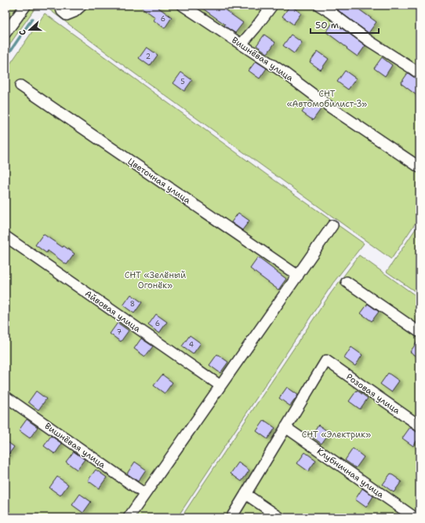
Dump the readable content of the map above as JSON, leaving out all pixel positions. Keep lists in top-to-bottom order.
{
  "streets": {
    "street": [
      "Вишнёвая улица",
      "Цветочная улица",
      "Айвовая улица",
      "Розовая улица",
      "Клубничная улица"
    ]
  },
  "crossings": [
    ["Розовая улица", "Клубничная улица"]
  ],
  "parks": ["СНТ «Автомобилист-3»", "СНТ «Зелёный Огонёк»", "СНТ «Электрик»"],
  "house_numbers": [
    "6",
    "2",
    "5",
    "8",
    "6",
    "7",
    "4"
  ],
  "scale_bar": "50 m",
  "north": "left"
}
